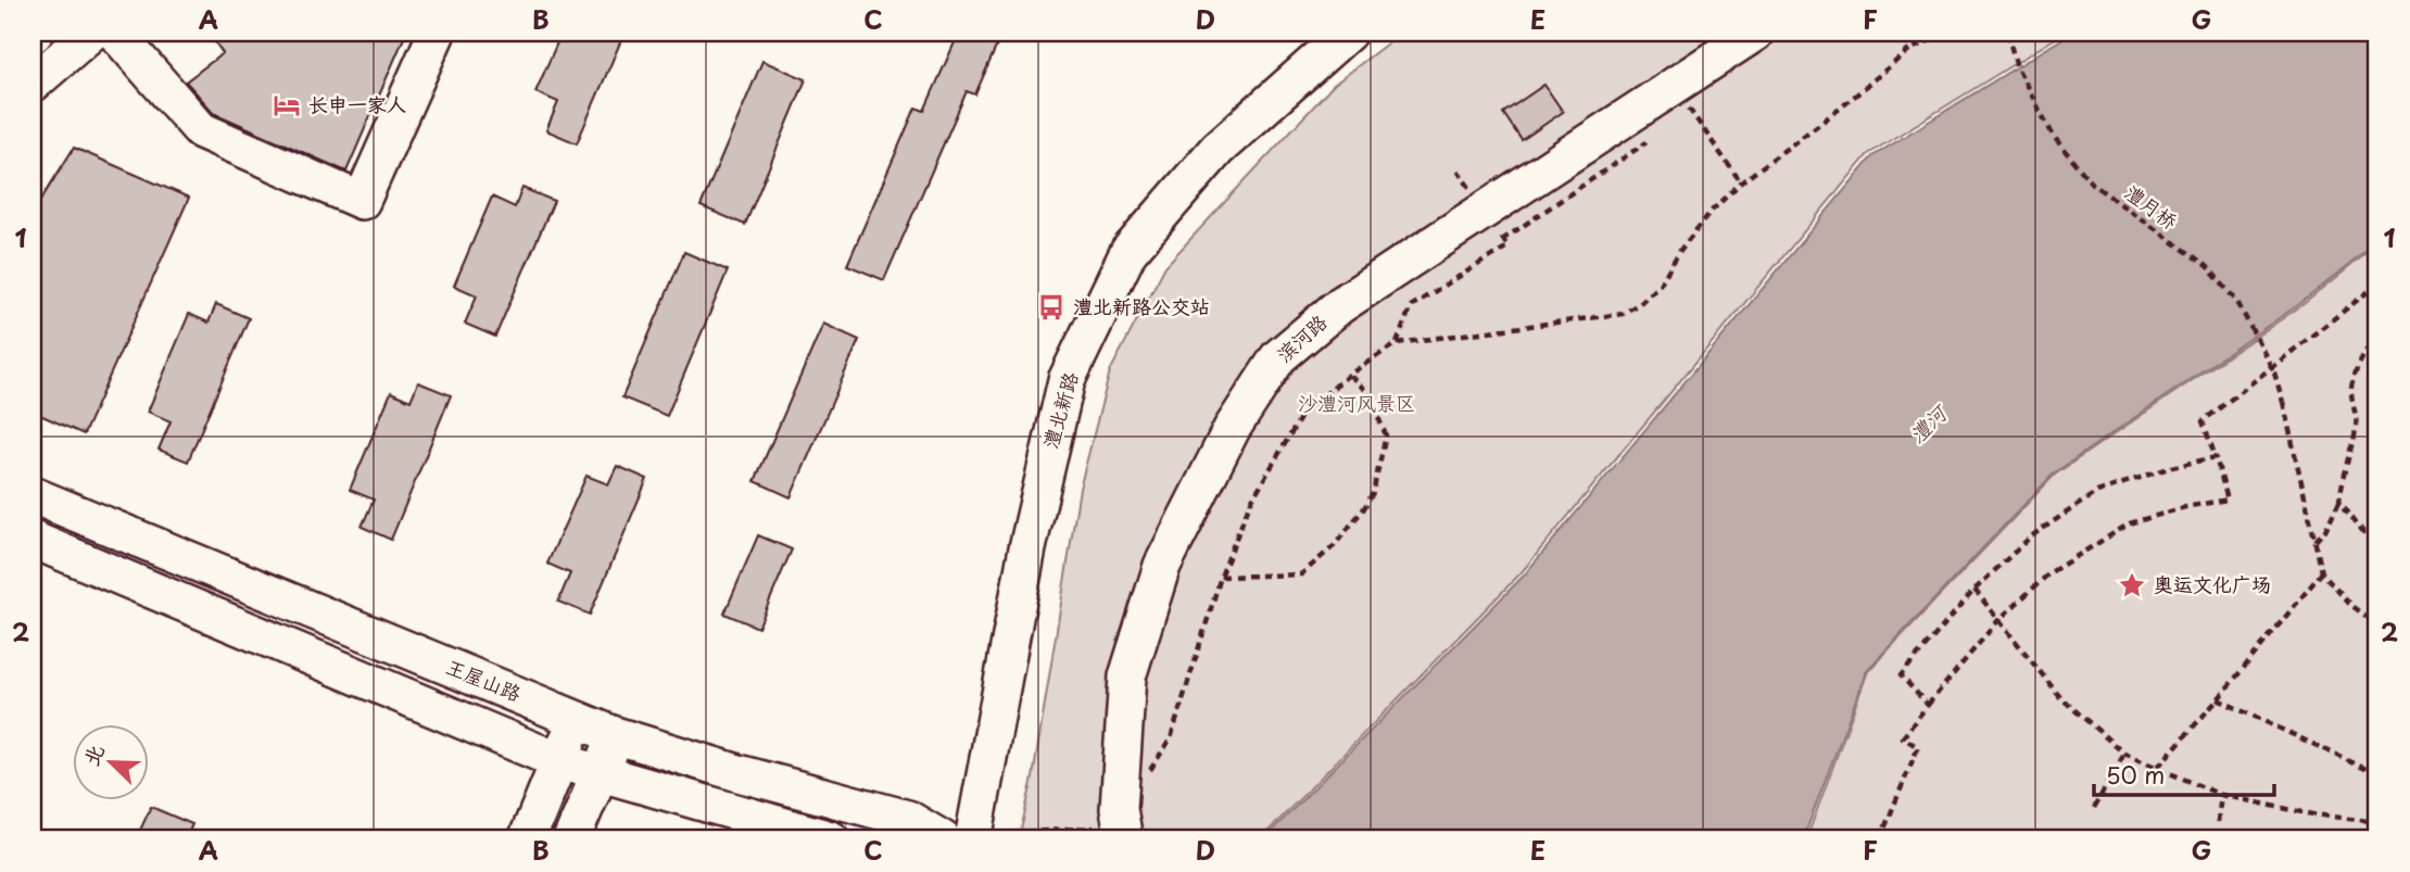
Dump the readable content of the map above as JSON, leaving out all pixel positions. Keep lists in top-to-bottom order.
{
  "streets": {
    "street": ["滨河路", "澧北新路", "王屋山路"],
    "path": ["澧月桥"]
  },
  "crossings": [
    ["澧北新路", "王屋山路"]
  ],
  "water": ["澧河"],
  "parks": ["沙澧河风景区"],
  "places": {
    "hotel": ["长申一家人"],
    "bus stop": ["澧北新路公交站"],
    "place": ["奥运文化广场"]
  },
  "scale_bar": "50 m",
  "north": "top left",
  "grid": {
    "columns": [
      "A",
      "B",
      "C",
      "D",
      "E",
      "F",
      "G"
    ],
    "rows": ["1", "2"]
  }
}
